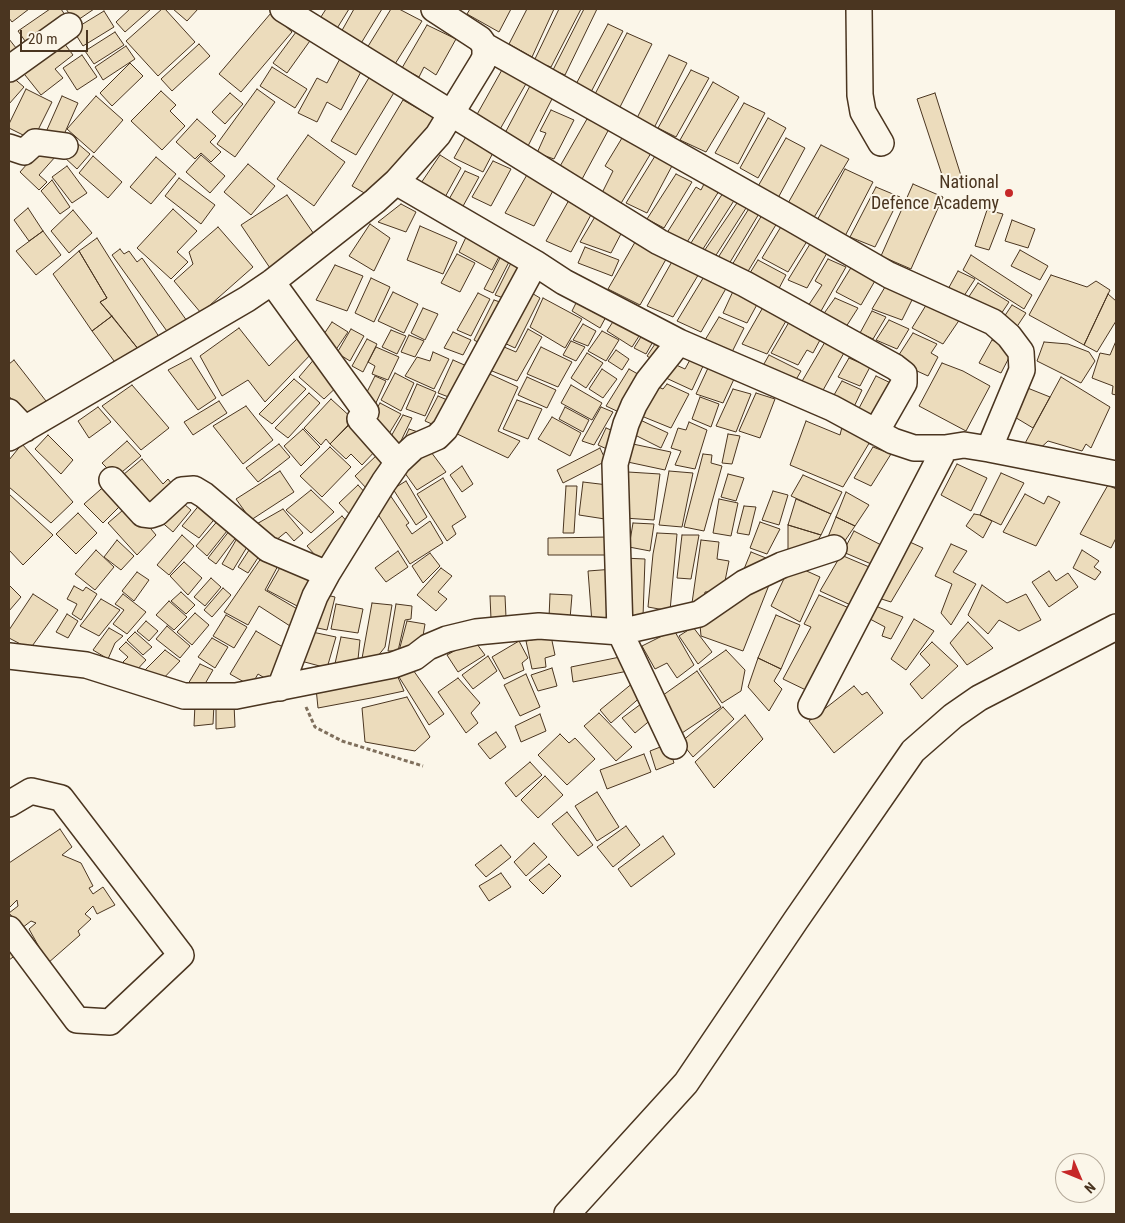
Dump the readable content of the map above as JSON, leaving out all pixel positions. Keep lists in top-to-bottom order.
{
  "places": ["National Defence Academy"],
  "scale_bar": "20 m",
  "north": "bottom right"
}
